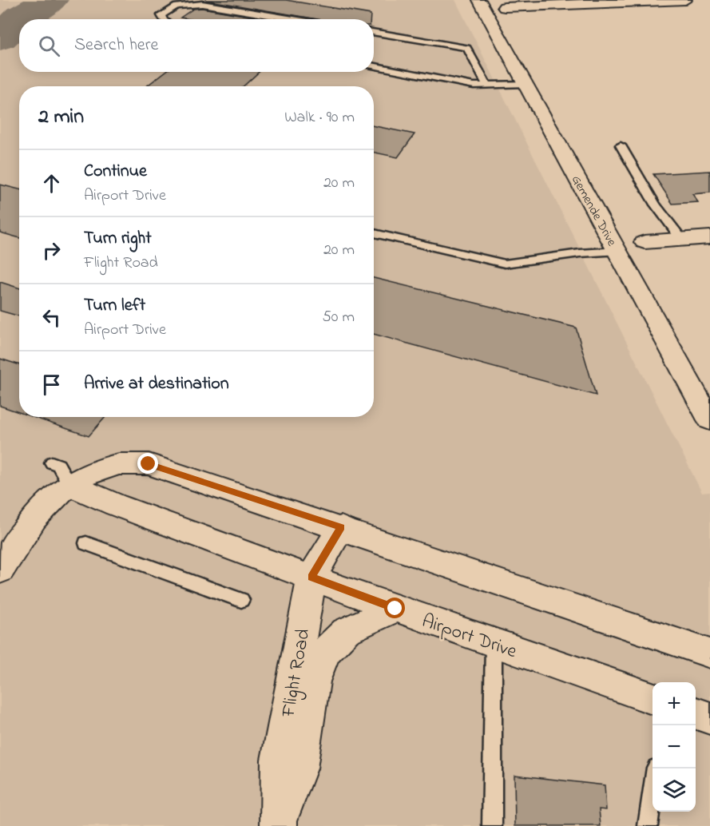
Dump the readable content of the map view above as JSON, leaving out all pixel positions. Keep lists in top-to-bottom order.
{
  "streets": {
    "street": ["Gemende Drive", "Airport Drive", "Flight Road"]
  },
  "crossings": [
    ["Airport Drive", "Flight Road"]
  ],
  "page": {
    "search": "Search here",
    "heading": ["2 min", "Walk · 90 m"],
    "list": [
      ["Continue", "Airport Drive", "20 m"],
      ["Turn right", "Flight Road", "20 m"],
      ["Turn left", "Airport Drive", "50 m"],
      "Arrive at destination"
    ],
    "map_buttons": ["+", "−"]
  }
}
